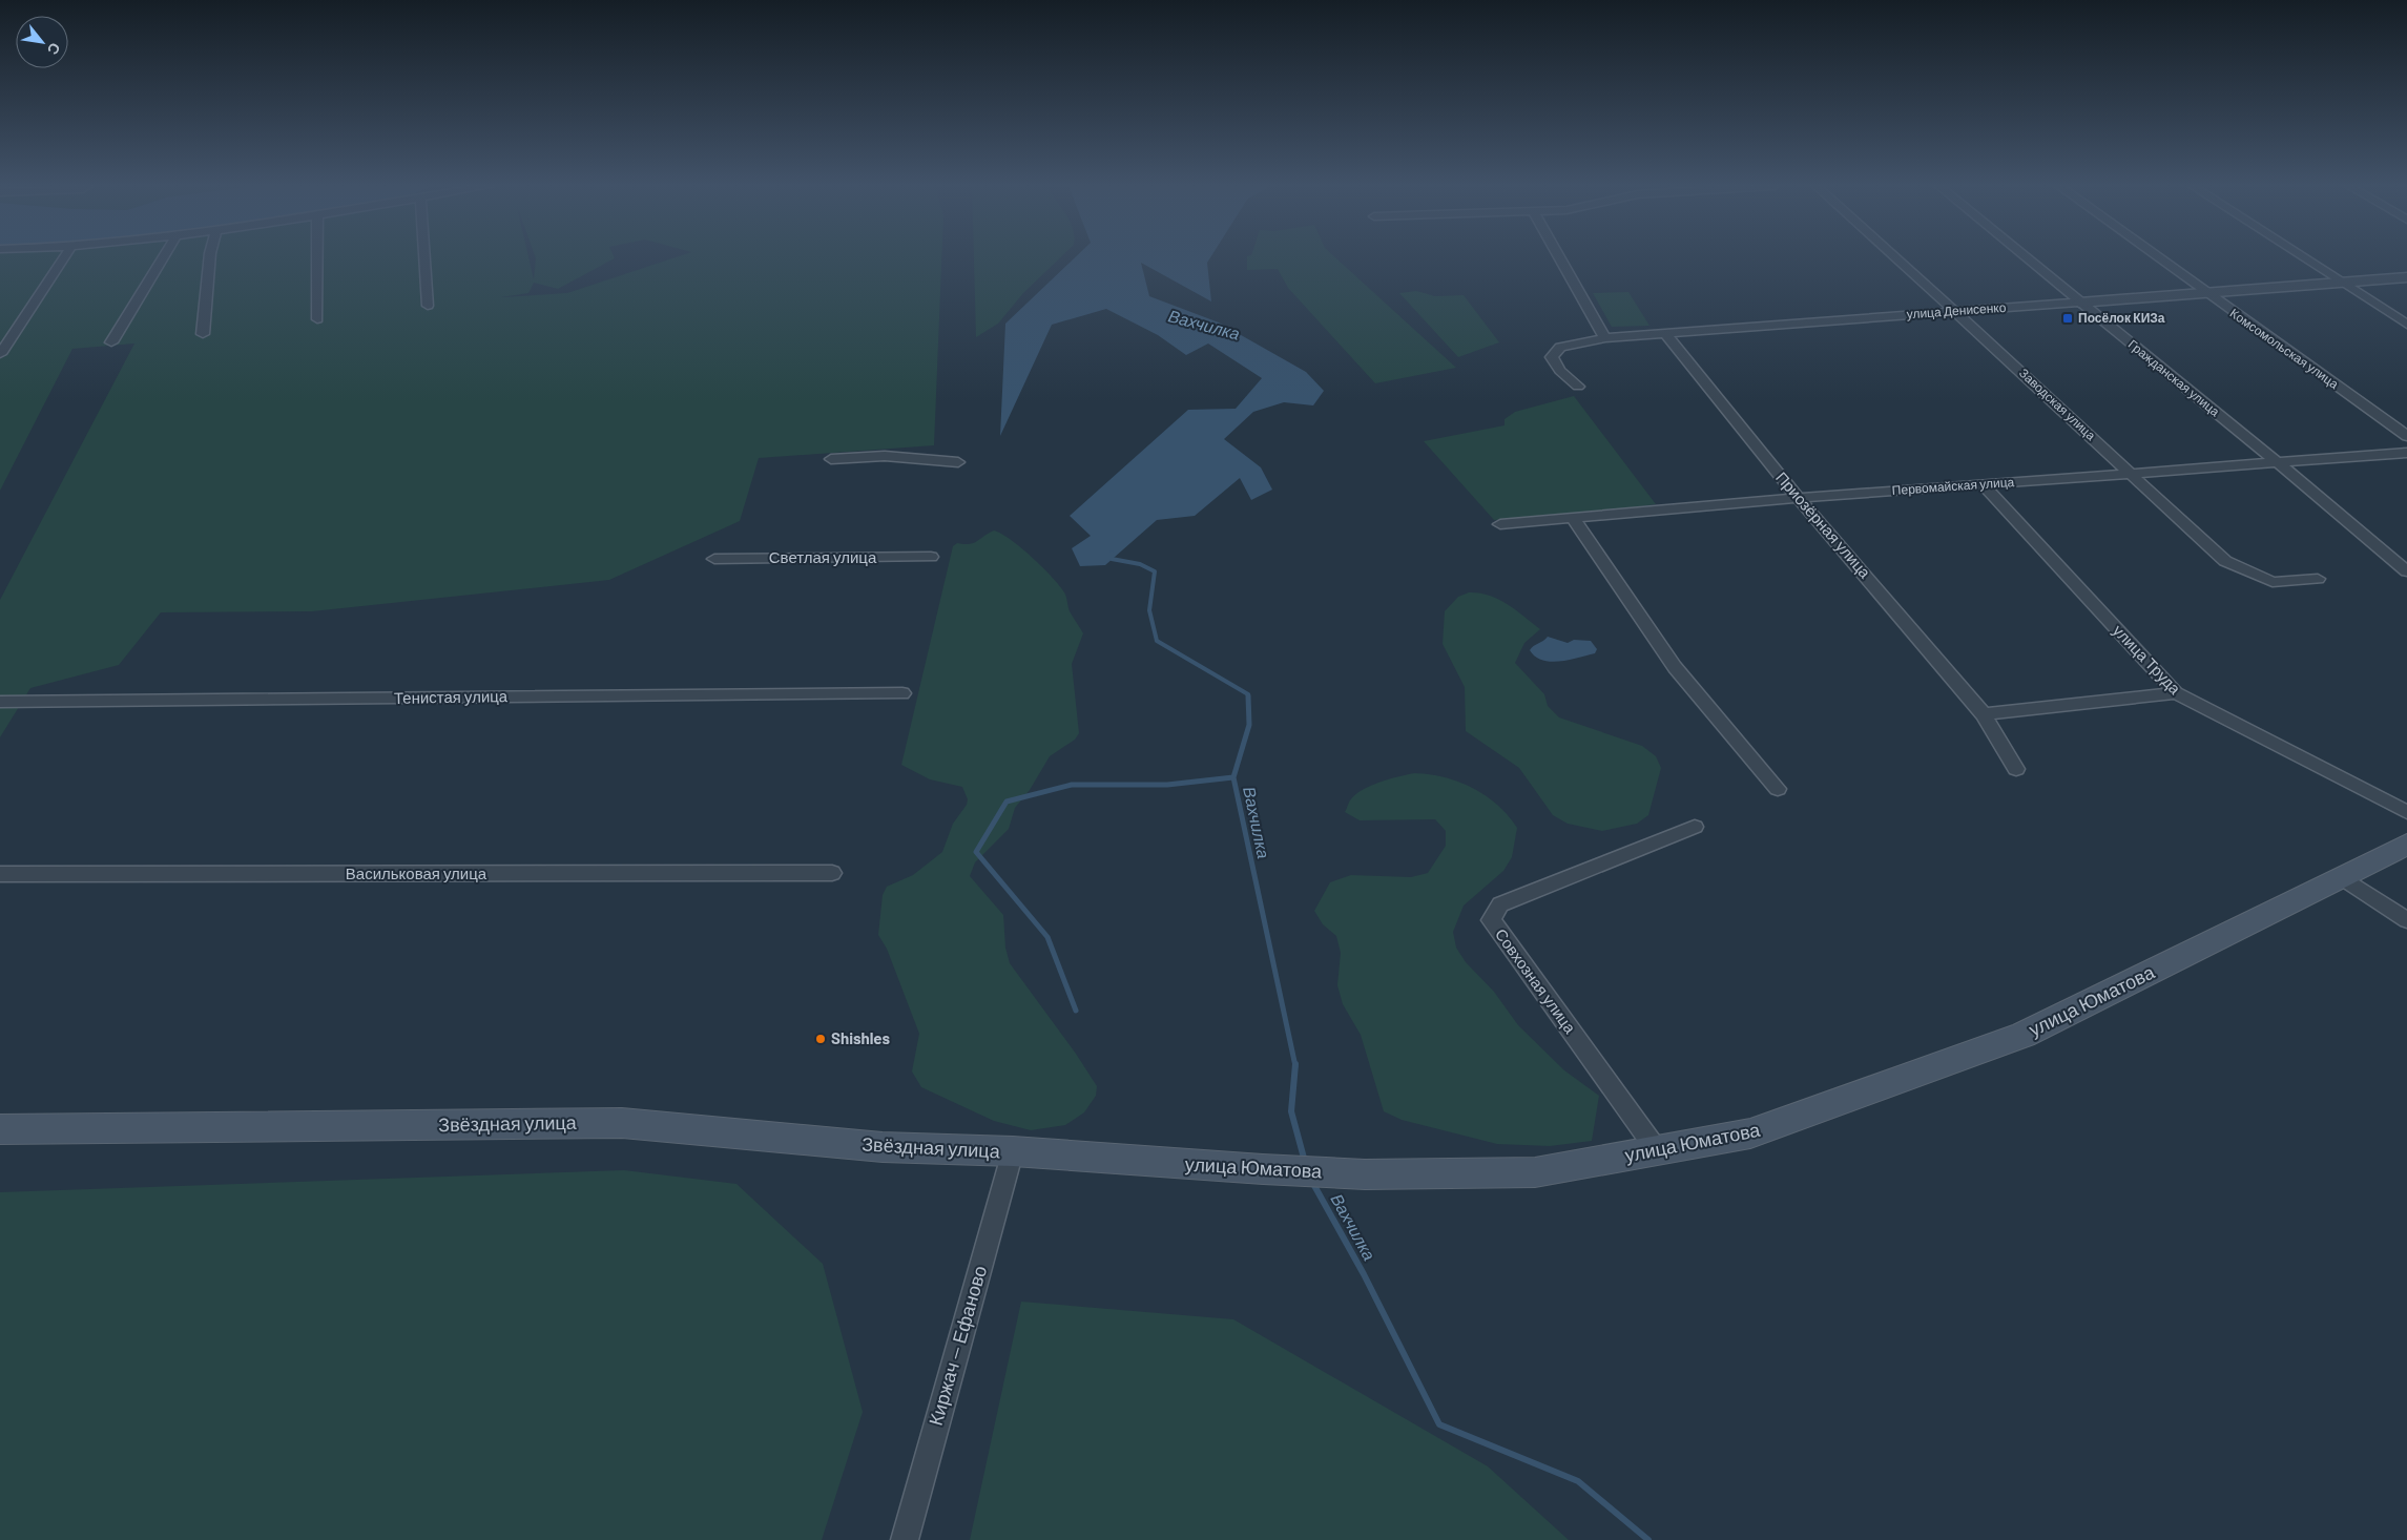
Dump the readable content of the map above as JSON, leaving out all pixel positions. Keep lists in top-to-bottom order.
{
  "streets": {
    "main road": ["улица Юматова", "Звёздная улица"],
    "street": [
      "улица Денисенко",
      "Комсомольская улица",
      "Гражданская улица",
      "Заводская улица",
      "Первомайская улица",
      "Приозёрная улица",
      "Светлая улица",
      "улица Труда",
      "Тенистая улица",
      "Васильковая улица",
      "Совхозная улица",
      "Киржач — Ефаново"
    ]
  },
  "crossings": [
    ["улица Денисенко", "Комсомольская улица"],
    ["улица Денисенко", "Гражданская улица"],
    ["улица Денисенко", "Заводская улица"],
    ["улица Денисенко", "Приозёрная улица"],
    ["Гражданская улица", "Первомайская улица"],
    ["Заводская улица", "Первомайская улица"],
    ["Первомайская улица", "Приозёрная улица"],
    ["Первомайская улица", "улица Труда"],
    ["Совхозная улица", "улица Юматова"],
    ["улица Юматова", "Звёздная улица"],
    ["улица Юматова", "Киржач — Ефаново"],
    ["Звёздная улица", "Киржач — Ефаново"]
  ],
  "water": ["Вахчилка"],
  "places": {
    "transit": ["Посёлок КИЗа"],
    "other": ["Shishles"]
  },
  "north": "bottom right"
}
